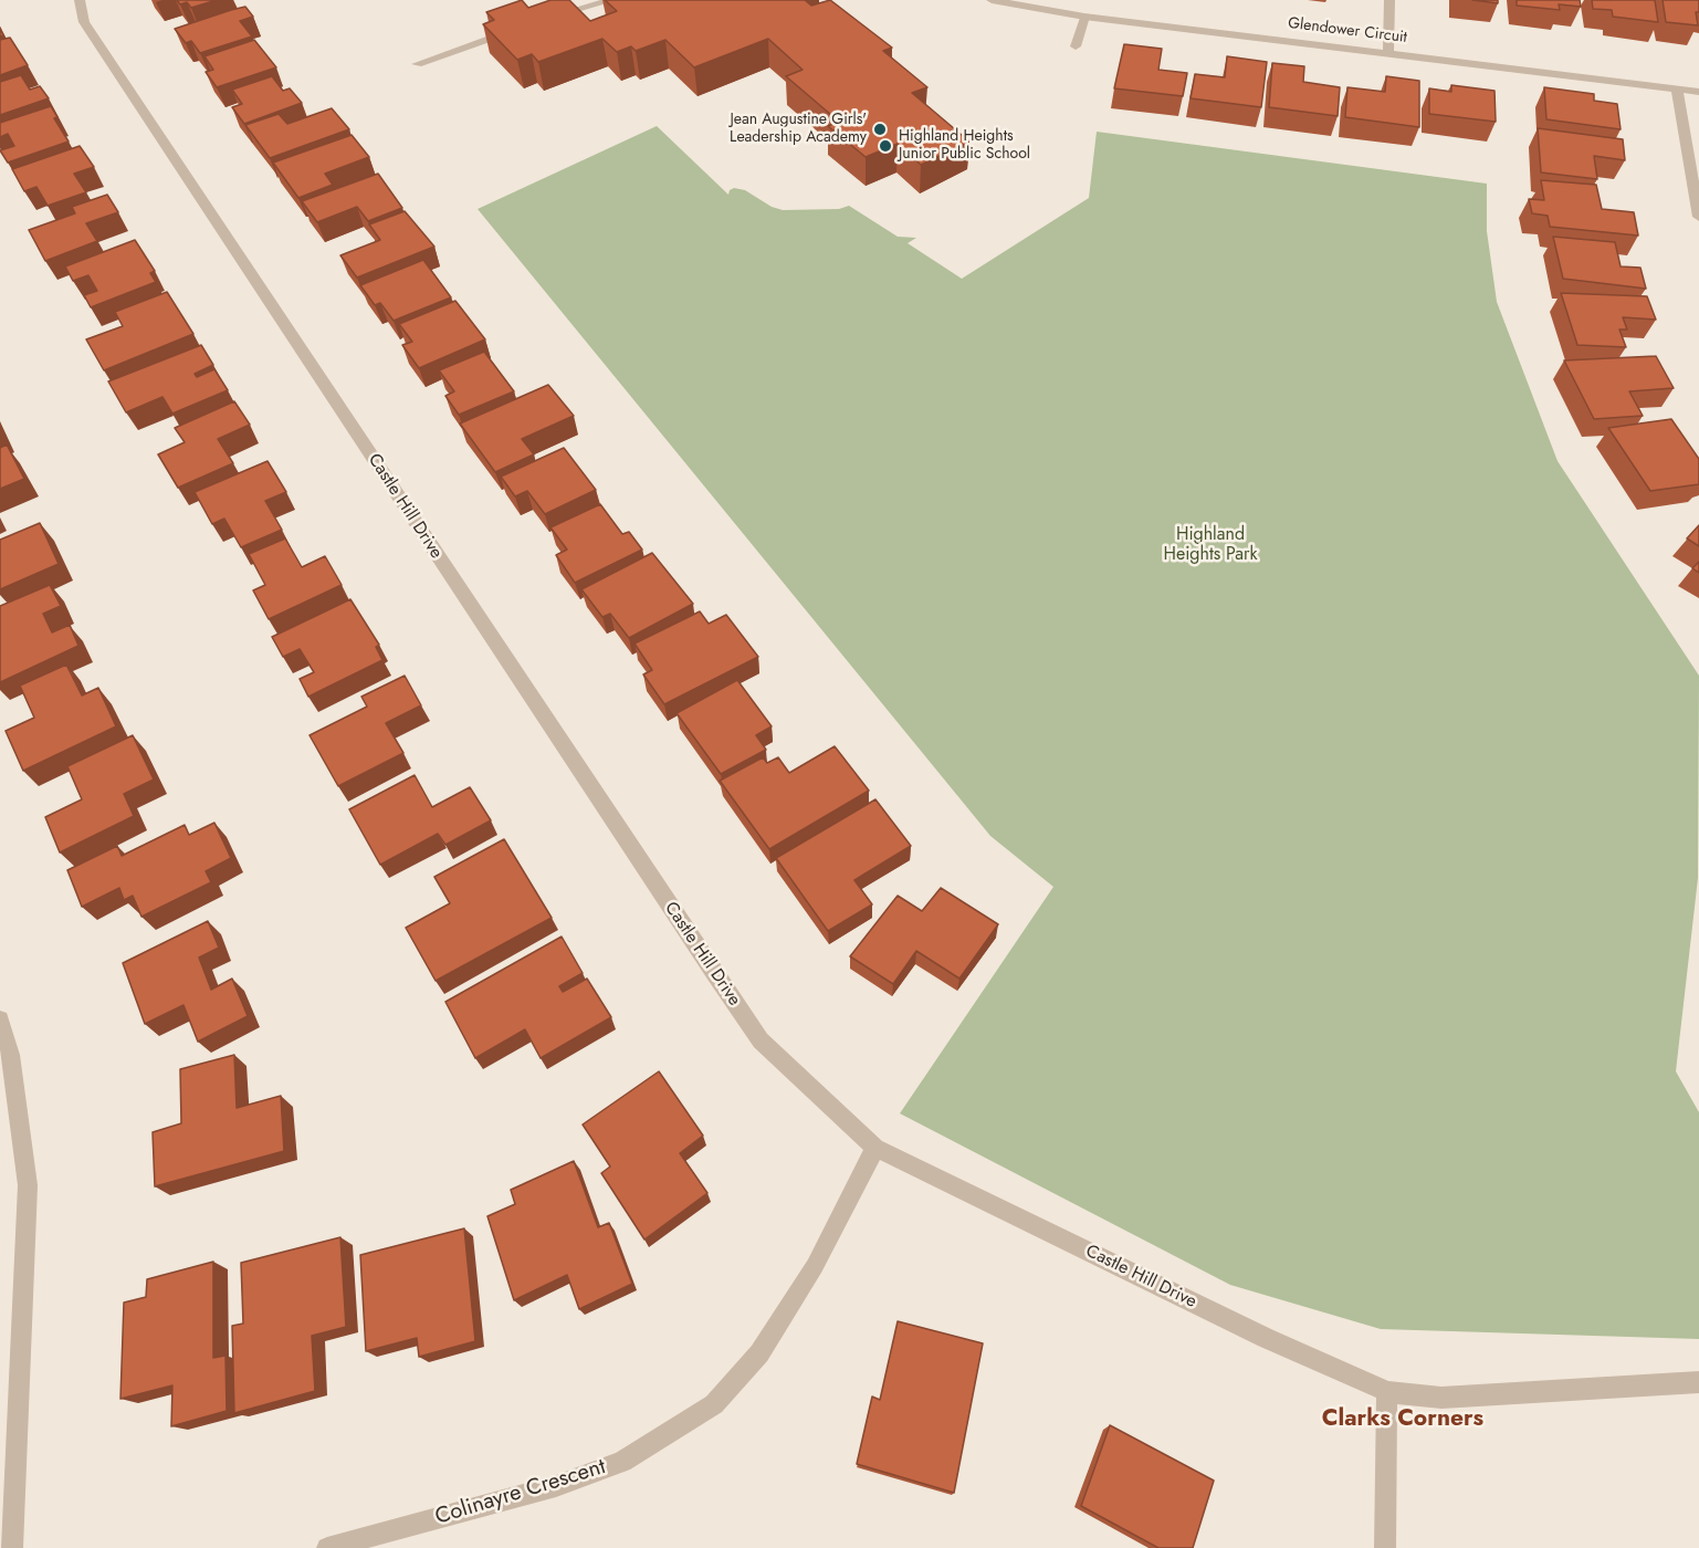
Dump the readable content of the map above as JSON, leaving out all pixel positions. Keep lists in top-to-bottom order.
{
  "streets": {
    "street": ["Glendower Circuit", "Castle Hill Drive", "Colinayre Crescent"]
  },
  "crossings": [
    ["Castle Hill Drive", "Colinayre Crescent"]
  ],
  "districts": ["Clarks Corners"],
  "parks": ["Highland Heights Park"],
  "places": ["Jean Augustine Girls' Leadership Academy", "Highland Heights Junior Public School"]
}
